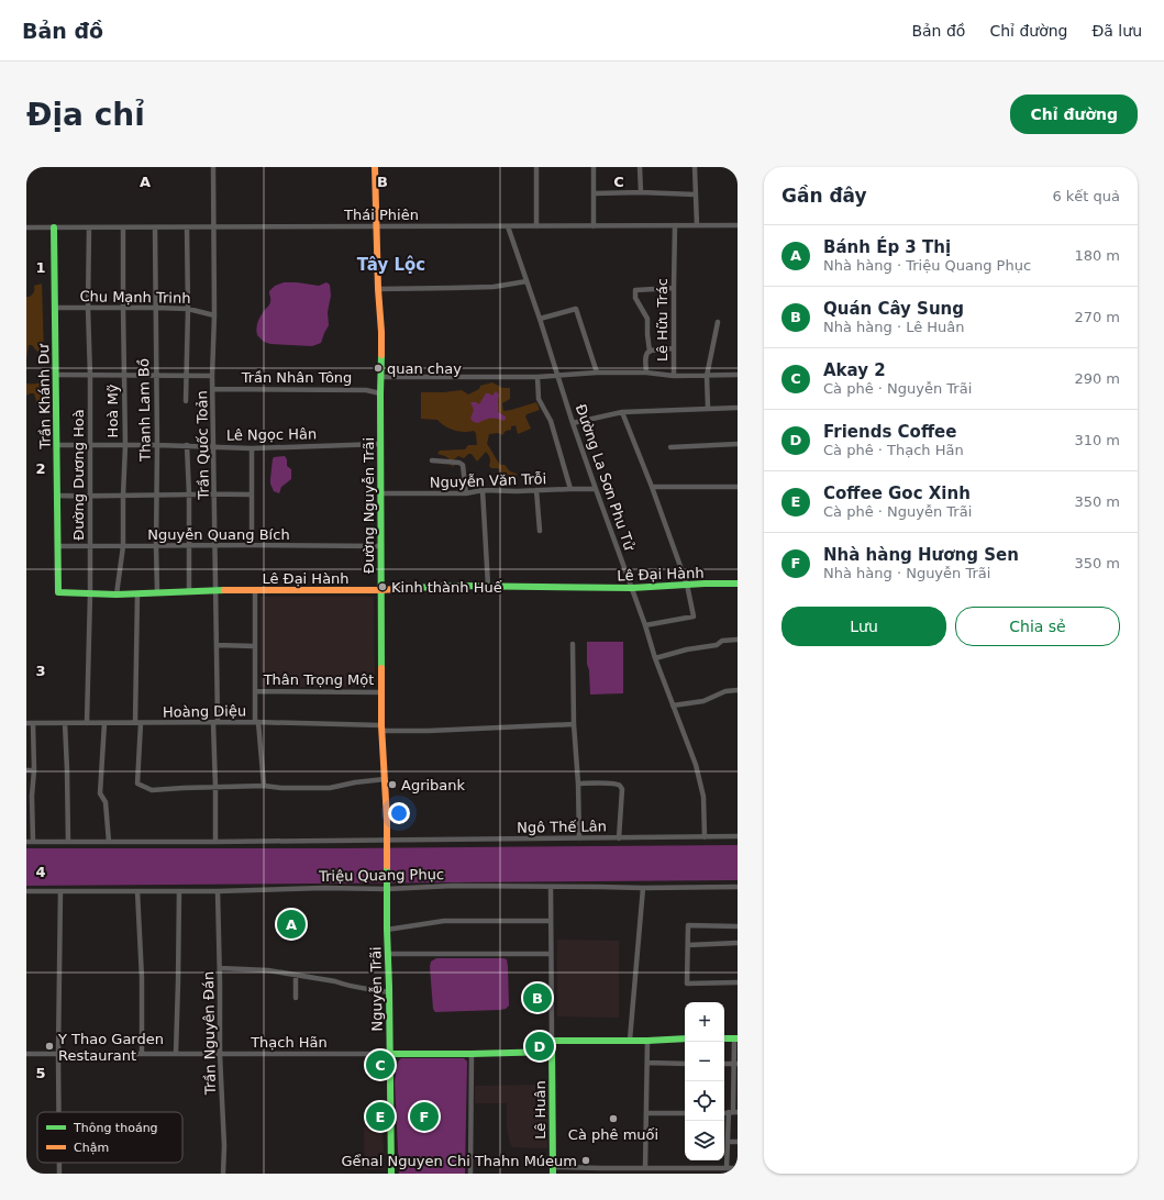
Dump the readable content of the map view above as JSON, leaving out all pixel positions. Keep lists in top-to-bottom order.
{
  "streets": {
    "street": [
      "Thái Phiên",
      "Chu Mạnh Trinh",
      "Lê Hữu Trác",
      "Trần Nhân Tông",
      "Trần Khánh Dư",
      "Thanh Lam Bồ",
      "Hoà Mỹ",
      "Lê Ngọc Hân",
      "Trần Quốc Toản",
      "Đường Dương Hoà",
      "Đường La Sơn Phu Tử",
      "Nguyễn Văn Trỗi",
      "Đường Nguyễn Trãi",
      "Nguyễn Quang Bích",
      "Lê Đại Hành",
      "Thân Trọng Một",
      "Hoàng Diệu",
      "Ngô Thế Lân",
      "Triệu Quang Phục",
      "Nguyễn Trãi",
      "Trần Nguyên Đán",
      "Thạch Hãn",
      "Lê Huân"
    ]
  },
  "crossings": [
    ["Thái Phiên", "Lê Hữu Trác"],
    ["Thái Phiên", "Trần Khánh Dư"],
    ["Thái Phiên", "Thanh Lam Bồ"],
    ["Thái Phiên", "Hoà Mỹ"],
    ["Thái Phiên", "Trần Quốc Toản"],
    ["Thái Phiên", "Đường Dương Hoà"],
    ["Thái Phiên", "Đường La Sơn Phu Tử"],
    ["Thái Phiên", "Đường Nguyễn Trãi"],
    ["Chu Mạnh Trinh", "Trần Khánh Dư"],
    ["Chu Mạnh Trinh", "Thanh Lam Bồ"],
    ["Chu Mạnh Trinh", "Hoà Mỹ"],
    ["Chu Mạnh Trinh", "Trần Quốc Toản"],
    ["Chu Mạnh Trinh", "Đường Dương Hoà"],
    ["Trần Nhân Tông", "Trần Quốc Toản"],
    ["Trần Nhân Tông", "Đường Nguyễn Trãi"],
    ["Trần Khánh Dư", "Lê Ngọc Hân"],
    ["Trần Khánh Dư", "Nguyễn Quang Bích"],
    ["Trần Khánh Dư", "Lê Đại Hành"],
    ["Thanh Lam Bồ", "Lê Ngọc Hân"],
    ["Thanh Lam Bồ", "Nguyễn Quang Bích"],
    ["Thanh Lam Bồ", "Lê Đại Hành"],
    ["Hoà Mỹ", "Lê Ngọc Hân"],
    ["Hoà Mỹ", "Nguyễn Quang Bích"],
    ["Hoà Mỹ", "Lê Đại Hành"],
    ["Lê Ngọc Hân", "Trần Quốc Toản"],
    ["Lê Ngọc Hân", "Đường Dương Hoà"],
    ["Lê Ngọc Hân", "Đường Nguyễn Trãi"],
    ["Trần Quốc Toản", "Nguyễn Quang Bích"],
    ["Trần Quốc Toản", "Lê Đại Hành"],
    ["Trần Quốc Toản", "Hoàng Diệu"],
    ["Trần Quốc Toản", "Ngô Thế Lân"],
    ["Đường Dương Hoà", "Nguyễn Quang Bích"],
    ["Đường Dương Hoà", "Lê Đại Hành"],
    ["Đường Dương Hoà", "Hoàng Diệu"],
    ["Đường La Sơn Phu Tử", "Nguyễn Văn Trỗi"],
    ["Đường La Sơn Phu Tử", "Lê Đại Hành"],
    ["Đường La Sơn Phu Tử", "Ngô Thế Lân"],
    ["Nguyễn Văn Trỗi", "Đường Nguyễn Trãi"],
    ["Đường Nguyễn Trãi", "Nguyễn Quang Bích"],
    ["Đường Nguyễn Trãi", "Lê Đại Hành"],
    ["Đường Nguyễn Trãi", "Thân Trọng Một"],
    ["Đường Nguyễn Trãi", "Hoàng Diệu"],
    ["Đường Nguyễn Trãi", "Ngô Thế Lân"],
    ["Đường Nguyễn Trãi", "Nguyễn Trãi"],
    ["Ngô Thế Lân", "Nguyễn Trãi"],
    ["Triệu Quang Phục", "Nguyễn Trãi"],
    ["Triệu Quang Phục", "Trần Nguyên Đán"],
    ["Triệu Quang Phục", "Lê Huân"],
    ["Nguyễn Trãi", "Thạch Hãn"],
    ["Trần Nguyên Đán", "Thạch Hãn"],
    ["Thạch Hãn", "Lê Huân"]
  ],
  "districts": ["Tây Lộc"],
  "places": [
    "quan chay",
    "Kinh thành Huế",
    "Agribank",
    "Y Thao Garden Restaurant",
    "Cà phê muối",
    "Gểnal Nguyen Chi Thahn Múeum"
  ],
  "legend": ["Thông thoáng", "Chậm"],
  "page": {
    "header": "Bản đồ",
    "nav": ["Bản đồ", "Chỉ đường", "Đã lưu"],
    "buttons": [
      "Chỉ đường",
      ["Lưu", "Chia sẻ"]
    ],
    "title": "Địa chỉ",
    "heading": ["Gần đây", "6 kết quả"],
    "list": [
      {
        "mark": "A",
        "name": "Bánh Ép 3 Thị",
        "note": "Nhà hàng · Triệu Quang Phục",
        "value": "180 m"
      },
      {
        "mark": "B",
        "name": "Quán Cây Sung",
        "note": "Nhà hàng · Lê Huân",
        "value": "270 m"
      },
      {
        "mark": "C",
        "name": "Akay 2",
        "note": "Cà phê · Nguyễn Trãi",
        "value": "290 m"
      },
      {
        "mark": "D",
        "name": "Friends Coffee",
        "note": "Cà phê · Thạch Hãn",
        "value": "310 m"
      },
      {
        "mark": "E",
        "name": "Coffee Goc Xinh",
        "note": "Cà phê · Nguyễn Trãi",
        "value": "350 m"
      },
      {
        "mark": "F",
        "name": "Nhà hàng Hương Sen",
        "note": "Nhà hàng · Nguyễn Trãi",
        "value": "350 m"
      }
    ],
    "pins": [
      "A",
      "B",
      "D",
      "C",
      "E",
      "F"
    ],
    "map_buttons": ["+", "−"]
  },
  "grid": {
    "columns": ["A", "B", "C"],
    "rows": [
      "1",
      "2",
      "3",
      "4",
      "5"
    ]
  }
}
